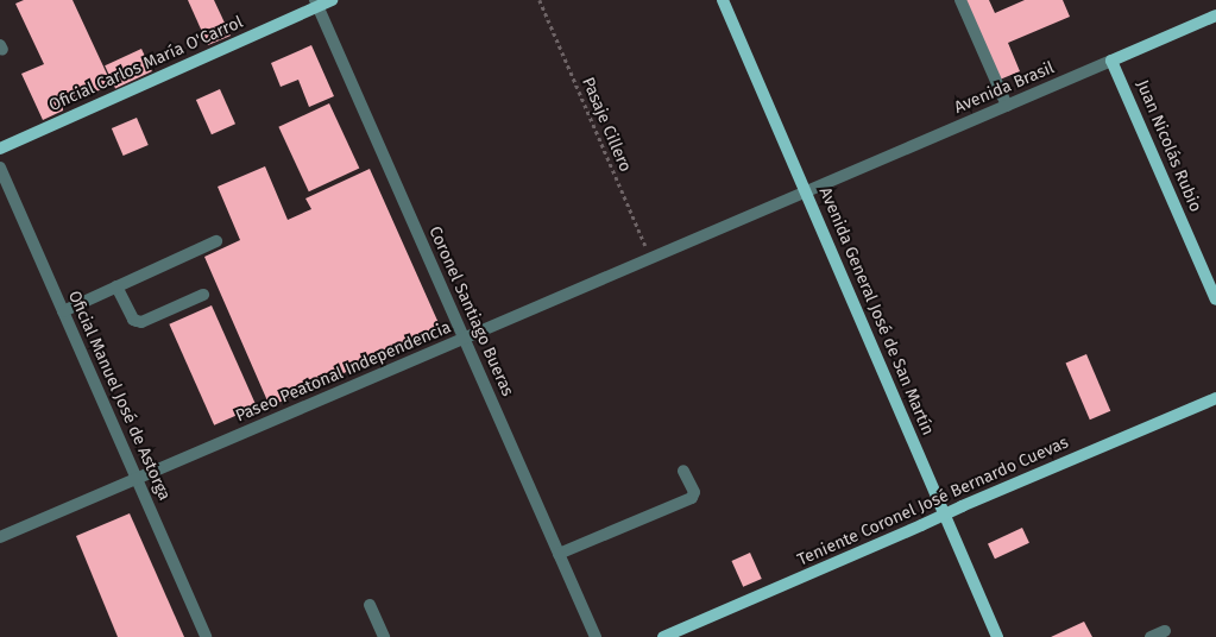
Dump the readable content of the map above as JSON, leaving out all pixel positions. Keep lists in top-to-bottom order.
{
  "streets": {
    "main road": [
      "Oficial Carlos María O'Carrol",
      "Avenida Brasil",
      "Juan Nicolás Rubio",
      "Avenida General José de San Martín",
      "Teniente Coronel José Bernardo Cuevas"
    ],
    "street": ["Coronel Santiago Bueras", "Paseo Peatonal Independencia", "Oficial Manuel José de Astorga"],
    "path": ["Pasaje Cillero"]
  },
  "crossings": [
    ["Oficial Carlos María O'Carrol", "Coronel Santiago Bueras"],
    ["Avenida Brasil", "Juan Nicolás Rubio"],
    ["Avenida Brasil", "Avenida General José de San Martín"],
    ["Avenida Brasil", "Paseo Peatonal Independencia"],
    ["Pasaje Cillero", "Paseo Peatonal Independencia"],
    ["Coronel Santiago Bueras", "Paseo Peatonal Independencia"],
    ["Avenida General José de San Martín", "Paseo Peatonal Independencia"],
    ["Avenida General José de San Martín", "Teniente Coronel José Bernardo Cuevas"],
    ["Paseo Peatonal Independencia", "Oficial Manuel José de Astorga"]
  ]
}
